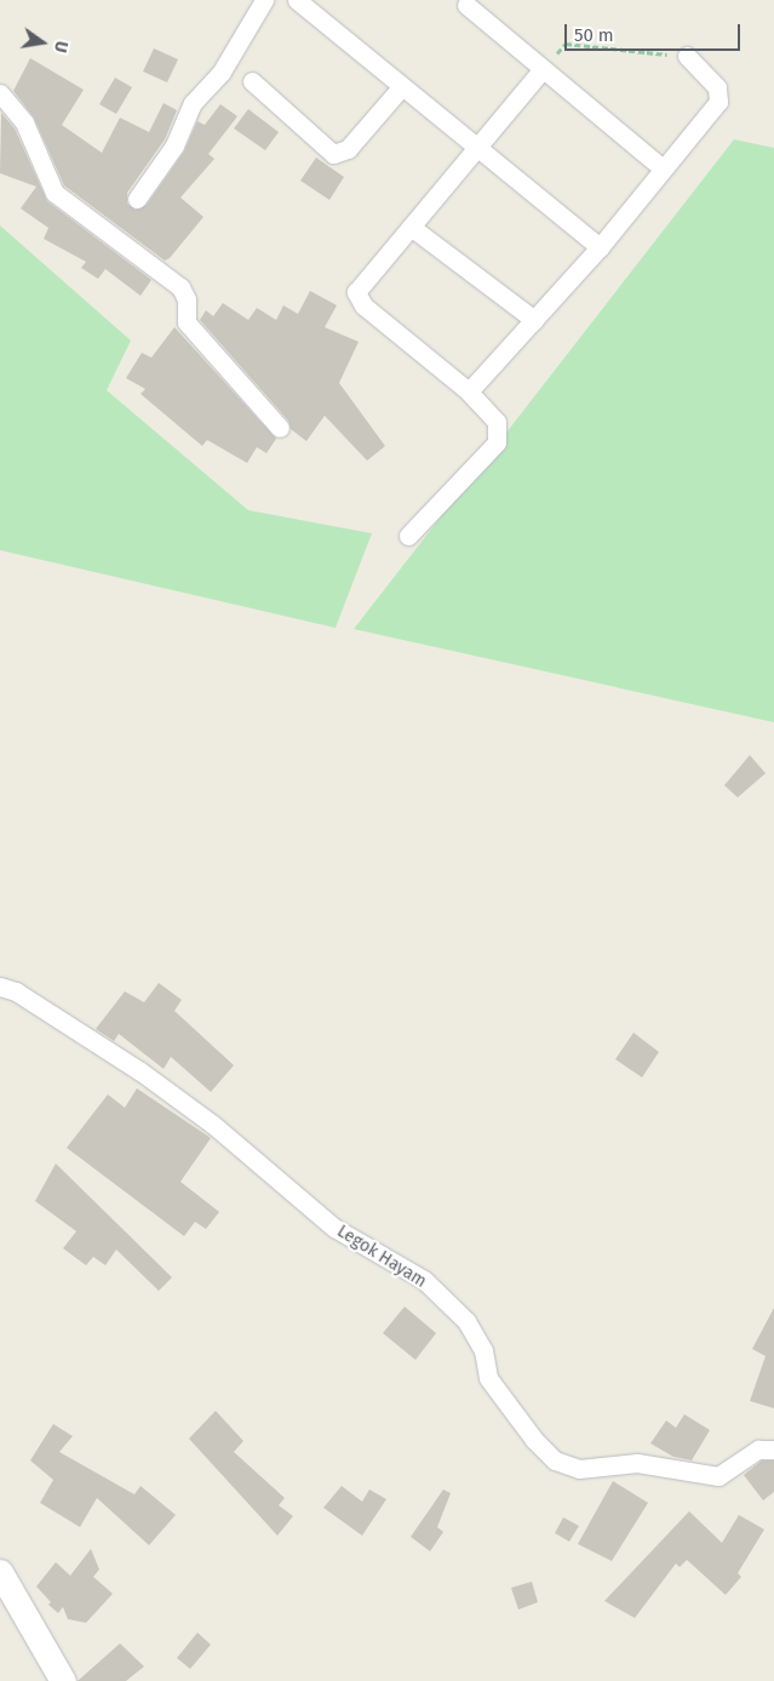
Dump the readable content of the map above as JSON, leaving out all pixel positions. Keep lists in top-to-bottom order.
{
  "streets": {
    "street": ["Legok Hayam"]
  },
  "scale_bar": "50 m",
  "north": "right"
}
